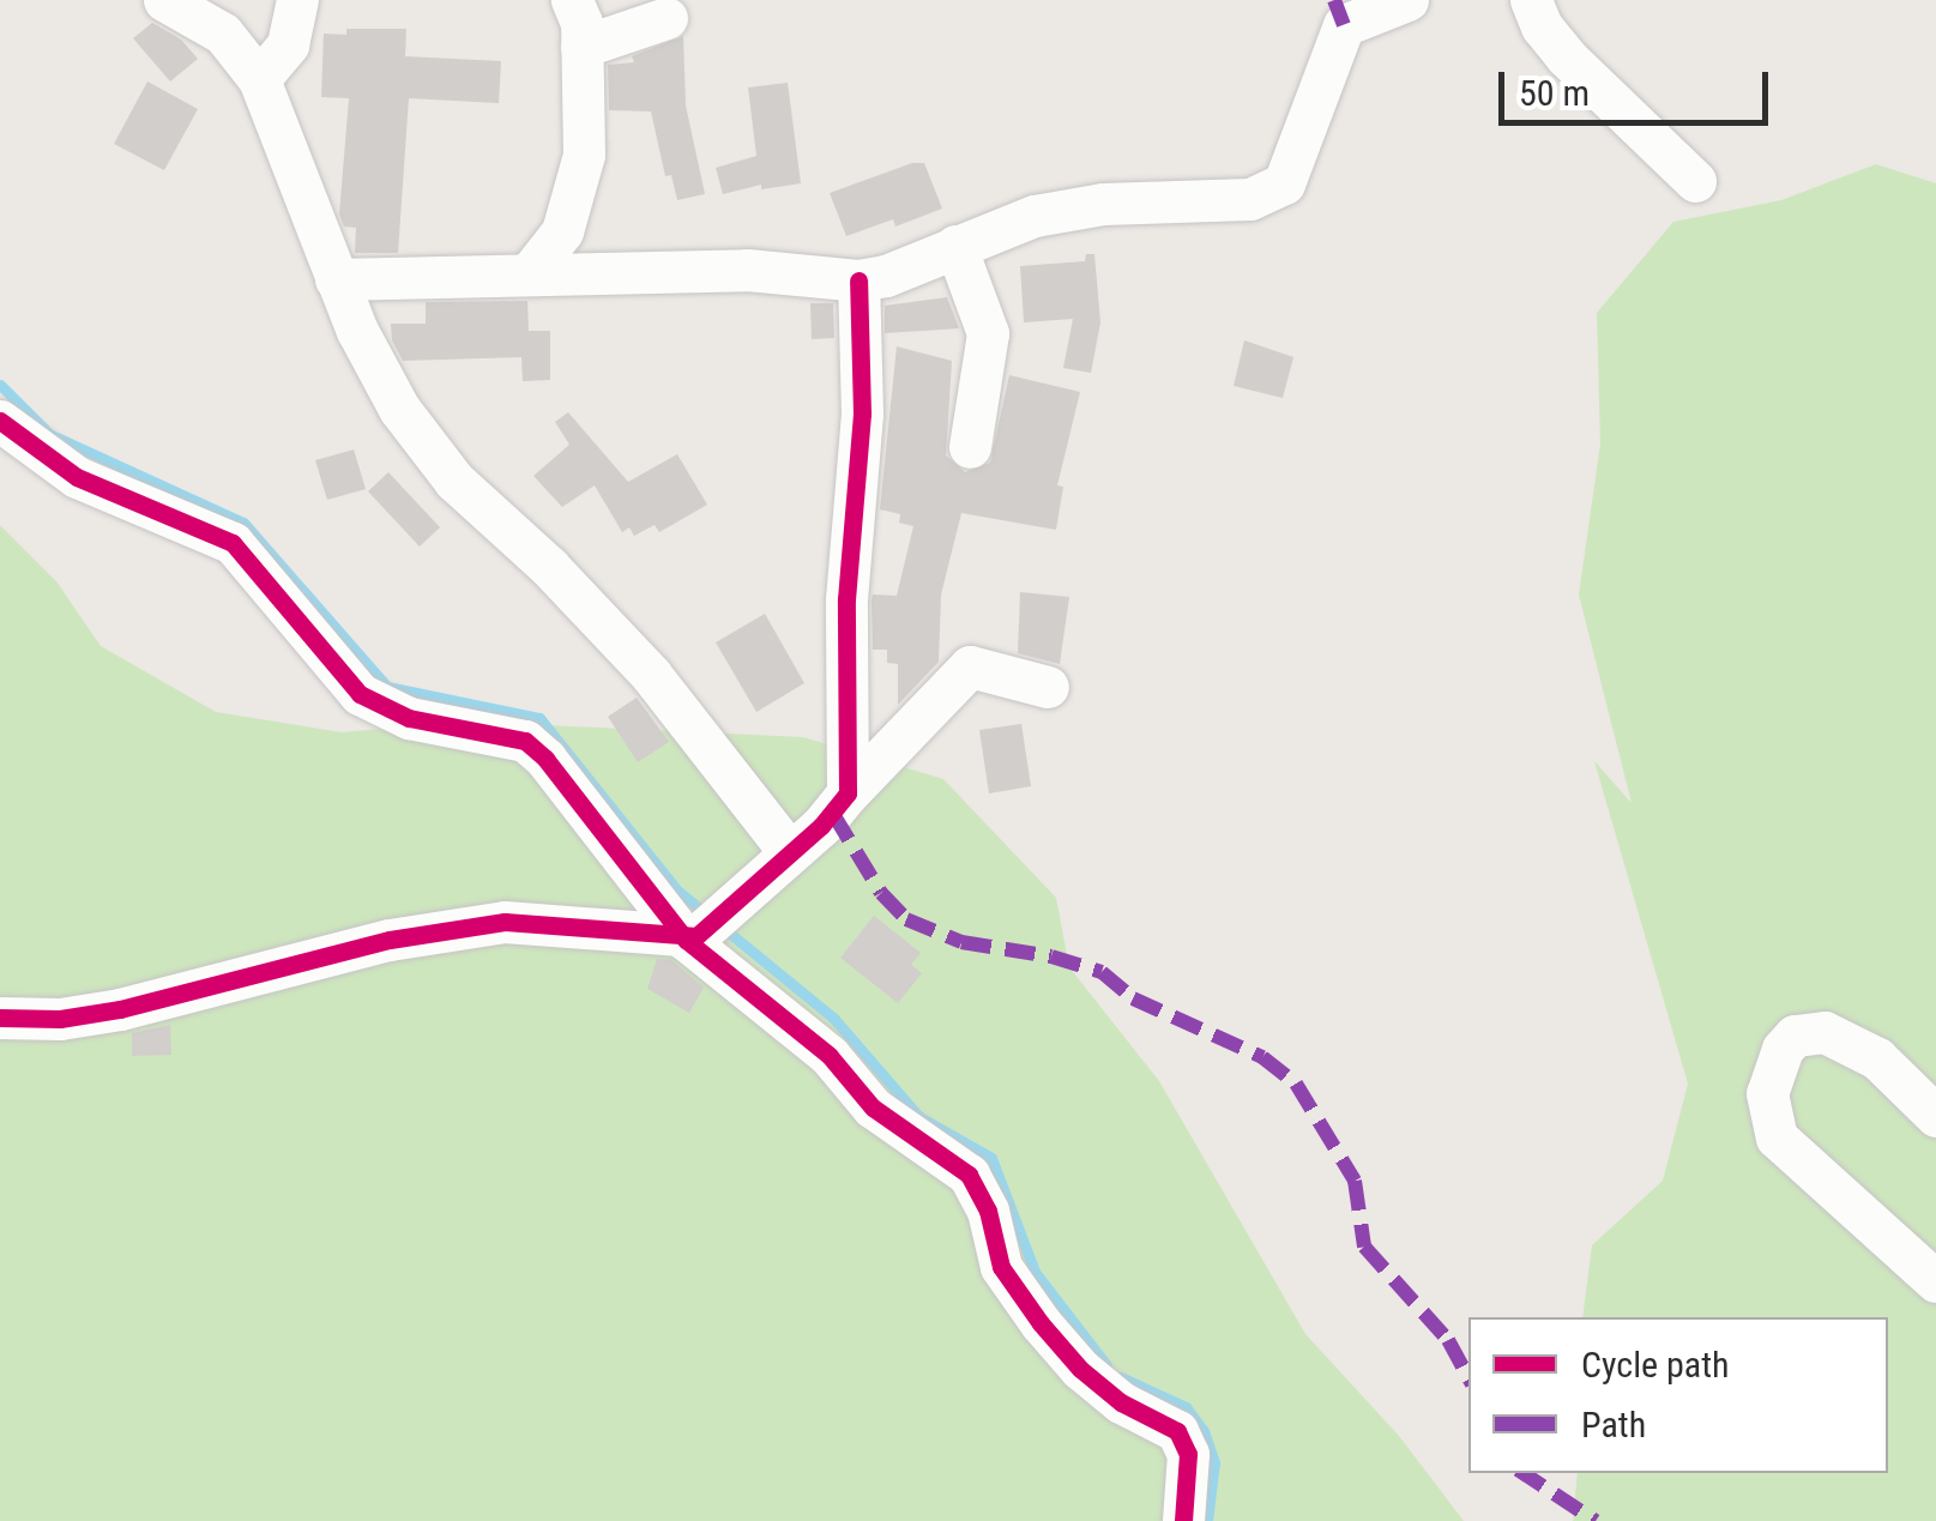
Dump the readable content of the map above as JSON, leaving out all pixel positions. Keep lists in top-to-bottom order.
{
  "legend": ["Cycle path", "Path"],
  "scale_bar": "50 m"
}
